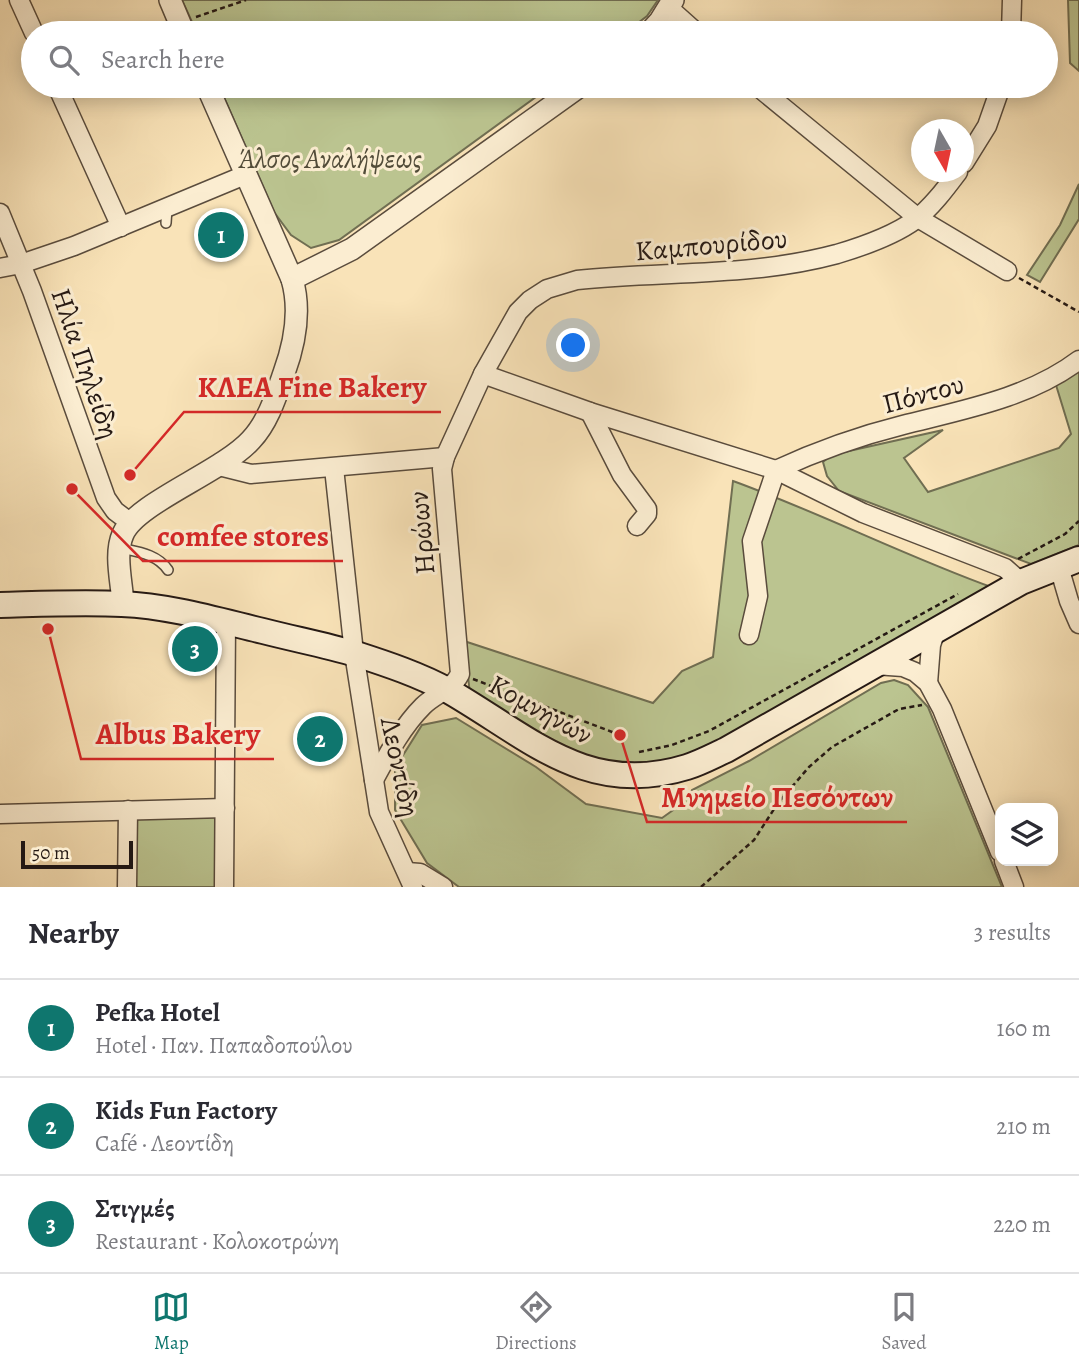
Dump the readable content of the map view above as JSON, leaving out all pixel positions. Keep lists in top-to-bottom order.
{
  "streets": {
    "main road": ["Κομνηνών"],
    "street": [
      "Καμπουρίδου",
      "Ηλία Πηλείδη",
      "Πόντου",
      "Ηρώων",
      "Λεοντίδη"
    ]
  },
  "crossings": [
    ["Καμπουρίδου", "Ηρώων"],
    ["Ηρώων", "Κομνηνών"],
    ["Κομνηνών", "Λεοντίδη"]
  ],
  "parks": ["Άλσος Αναλήψεως"],
  "places": [
    "ΚΛΕΑ Fine Bakery",
    "comfee stores",
    "Albus Bakery",
    "Μνημείο Πεσόντων"
  ],
  "scale_bar": "50 m",
  "north": "bottom",
  "page": {
    "search": "Search here",
    "pins": ["1", "3", "2"],
    "scale": "50 m",
    "heading": ["Nearby", "3 results"],
    "list": [
      {
        "mark": "1",
        "name": "Pefka Hotel",
        "note": "Hotel · Παν. Παπαδοπούλου",
        "value": "160 m"
      },
      {
        "mark": "2",
        "name": "Kids Fun Factory",
        "note": "Café · Λεοντίδη",
        "value": "210 m"
      },
      {
        "mark": "3",
        "name": "Στιγμές",
        "note": "Restaurant · Κολοκοτρώνη",
        "value": "220 m"
      }
    ],
    "nav": ["Map", "Directions", "Saved"]
  }
}
